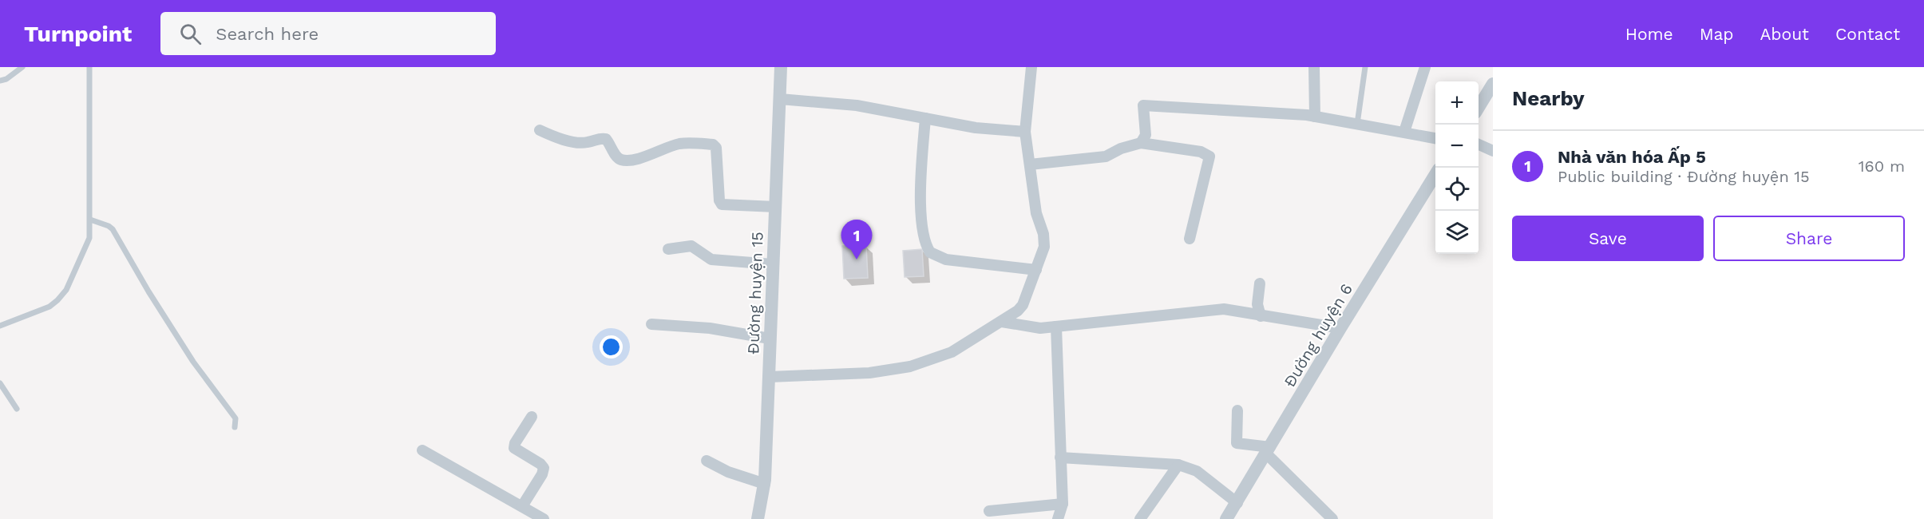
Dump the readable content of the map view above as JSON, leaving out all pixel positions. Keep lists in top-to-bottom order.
{
  "streets": {
    "street": ["Đường huyện 15", "Đường huyện 6"]
  },
  "page": {
    "header": "Turnpoint",
    "search": "Search here",
    "nav": [
      "Home",
      "Map",
      "About",
      "Contact"
    ],
    "heading": "Nearby",
    "map_buttons": ["+", "−"],
    "list": [
      {
        "mark": "1",
        "name": "Nhà văn hóa Ấp 5",
        "note": "Public building · Đường huyện 15",
        "value": "160 m"
      }
    ],
    "buttons": ["Save", "Share"],
    "pins": "1"
  }
}
